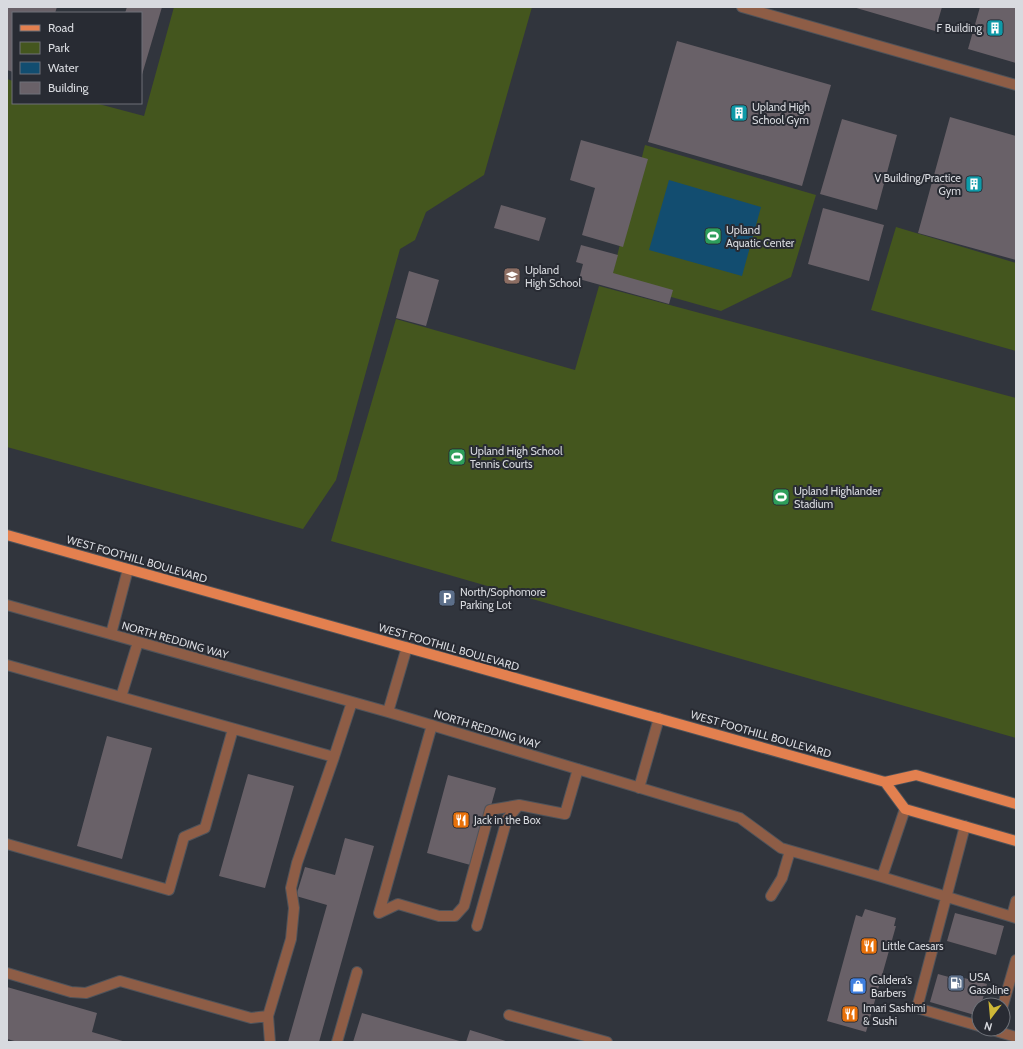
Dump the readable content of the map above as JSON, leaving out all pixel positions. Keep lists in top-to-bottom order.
{
  "streets": {
    "main road": ["WEST FOOTHILL BOULEVARD"],
    "lane": ["NORTH REDDING WAY"]
  },
  "places": {
    "building": ["F Building", "Upland High School Gym", "V Building/Practice Gym"],
    "sports": ["Upland Aquatic Center", "Upland High School Tennis Courts", "Upland Highlander Stadium"],
    "school or university": ["Upland High School"],
    "parking": ["North/Sophomore Parking Lot"],
    "restaurant": ["Jack in the Box", "Little Caesars", "Imari Sashimi & Sushi"],
    "fuel station": ["USA Gasoline"],
    "shop": ["Caldera's Barbers"]
  },
  "legend": [
    "Road",
    "Park",
    "Water",
    "Building"
  ],
  "north": "bottom"
}
